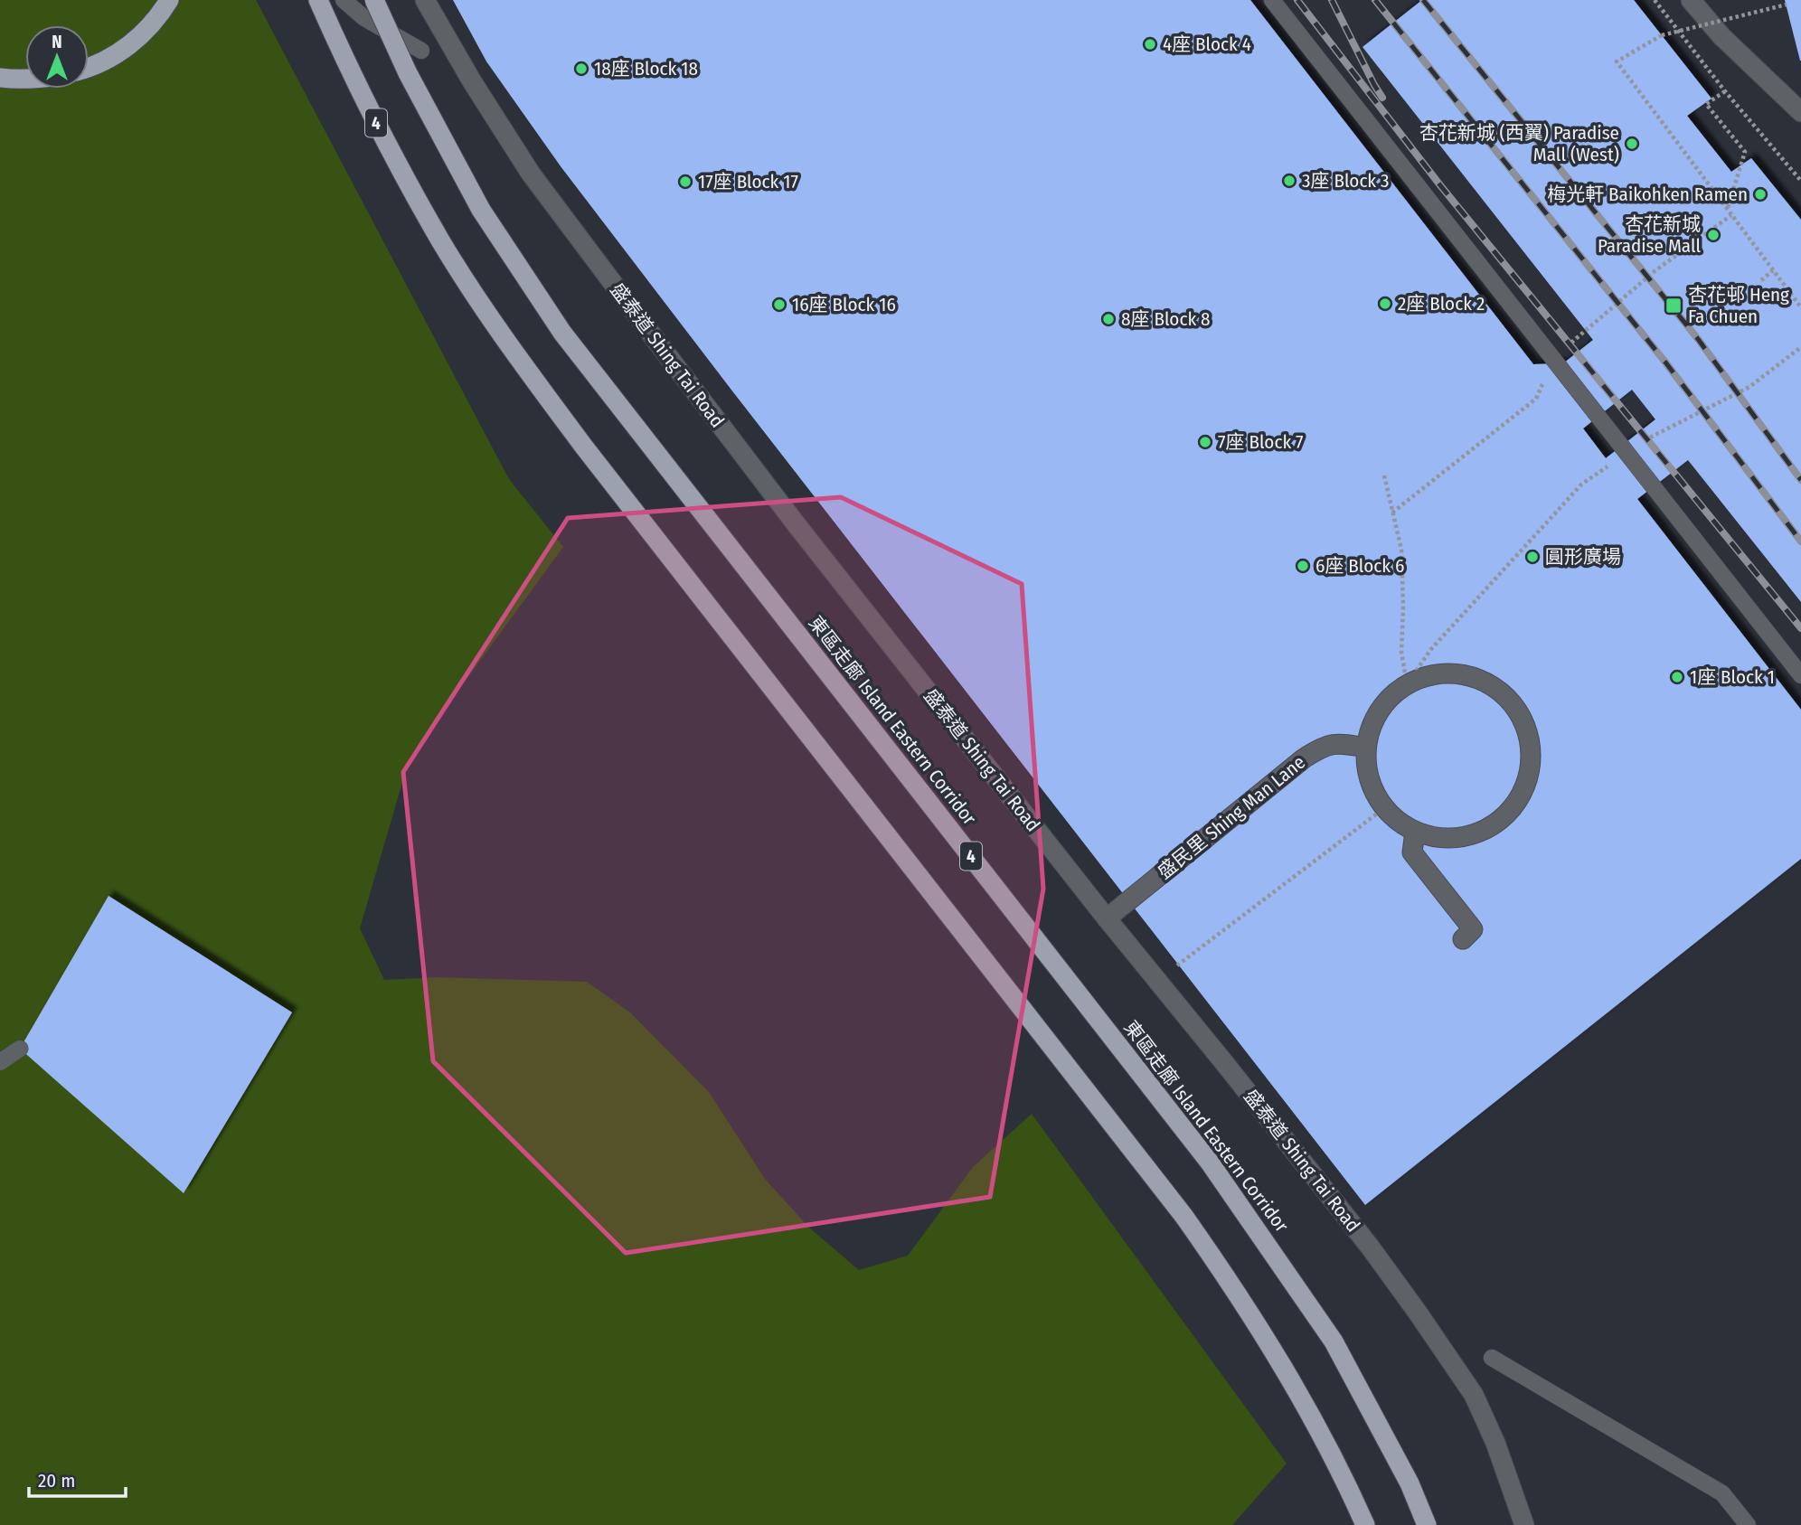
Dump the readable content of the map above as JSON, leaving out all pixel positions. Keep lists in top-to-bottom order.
{
  "streets": {
    "highway": ["4", "東區走廊 Island Eastern Corridor"],
    "street": ["盛泰道 Shing Tai Road", "盛民里 Shing Man Lane"]
  },
  "crossings": [
    ["盛泰道 Shing Tai Road", "盛民里 Shing Man Lane"]
  ],
  "places": {
    "other": [
      "4座 Block 4",
      "18座 Block 18",
      "杏花新城 (西翼) Paradise Mall (West)",
      "3座 Block 3",
      "17座 Block 17",
      "梅光軒 Baikohken Ramen",
      "杏花新城 Paradise Mall",
      "2座 Block 2",
      "16座 Block 16",
      "8座 Block 8",
      "7座 Block 7",
      "圓形廣場",
      "6座 Block 6",
      "1座 Block 1"
    ],
    "transit": ["杏花邨 Heng Fa Chuen"]
  },
  "scale_bar": "20 m",
  "north": "top"
}
